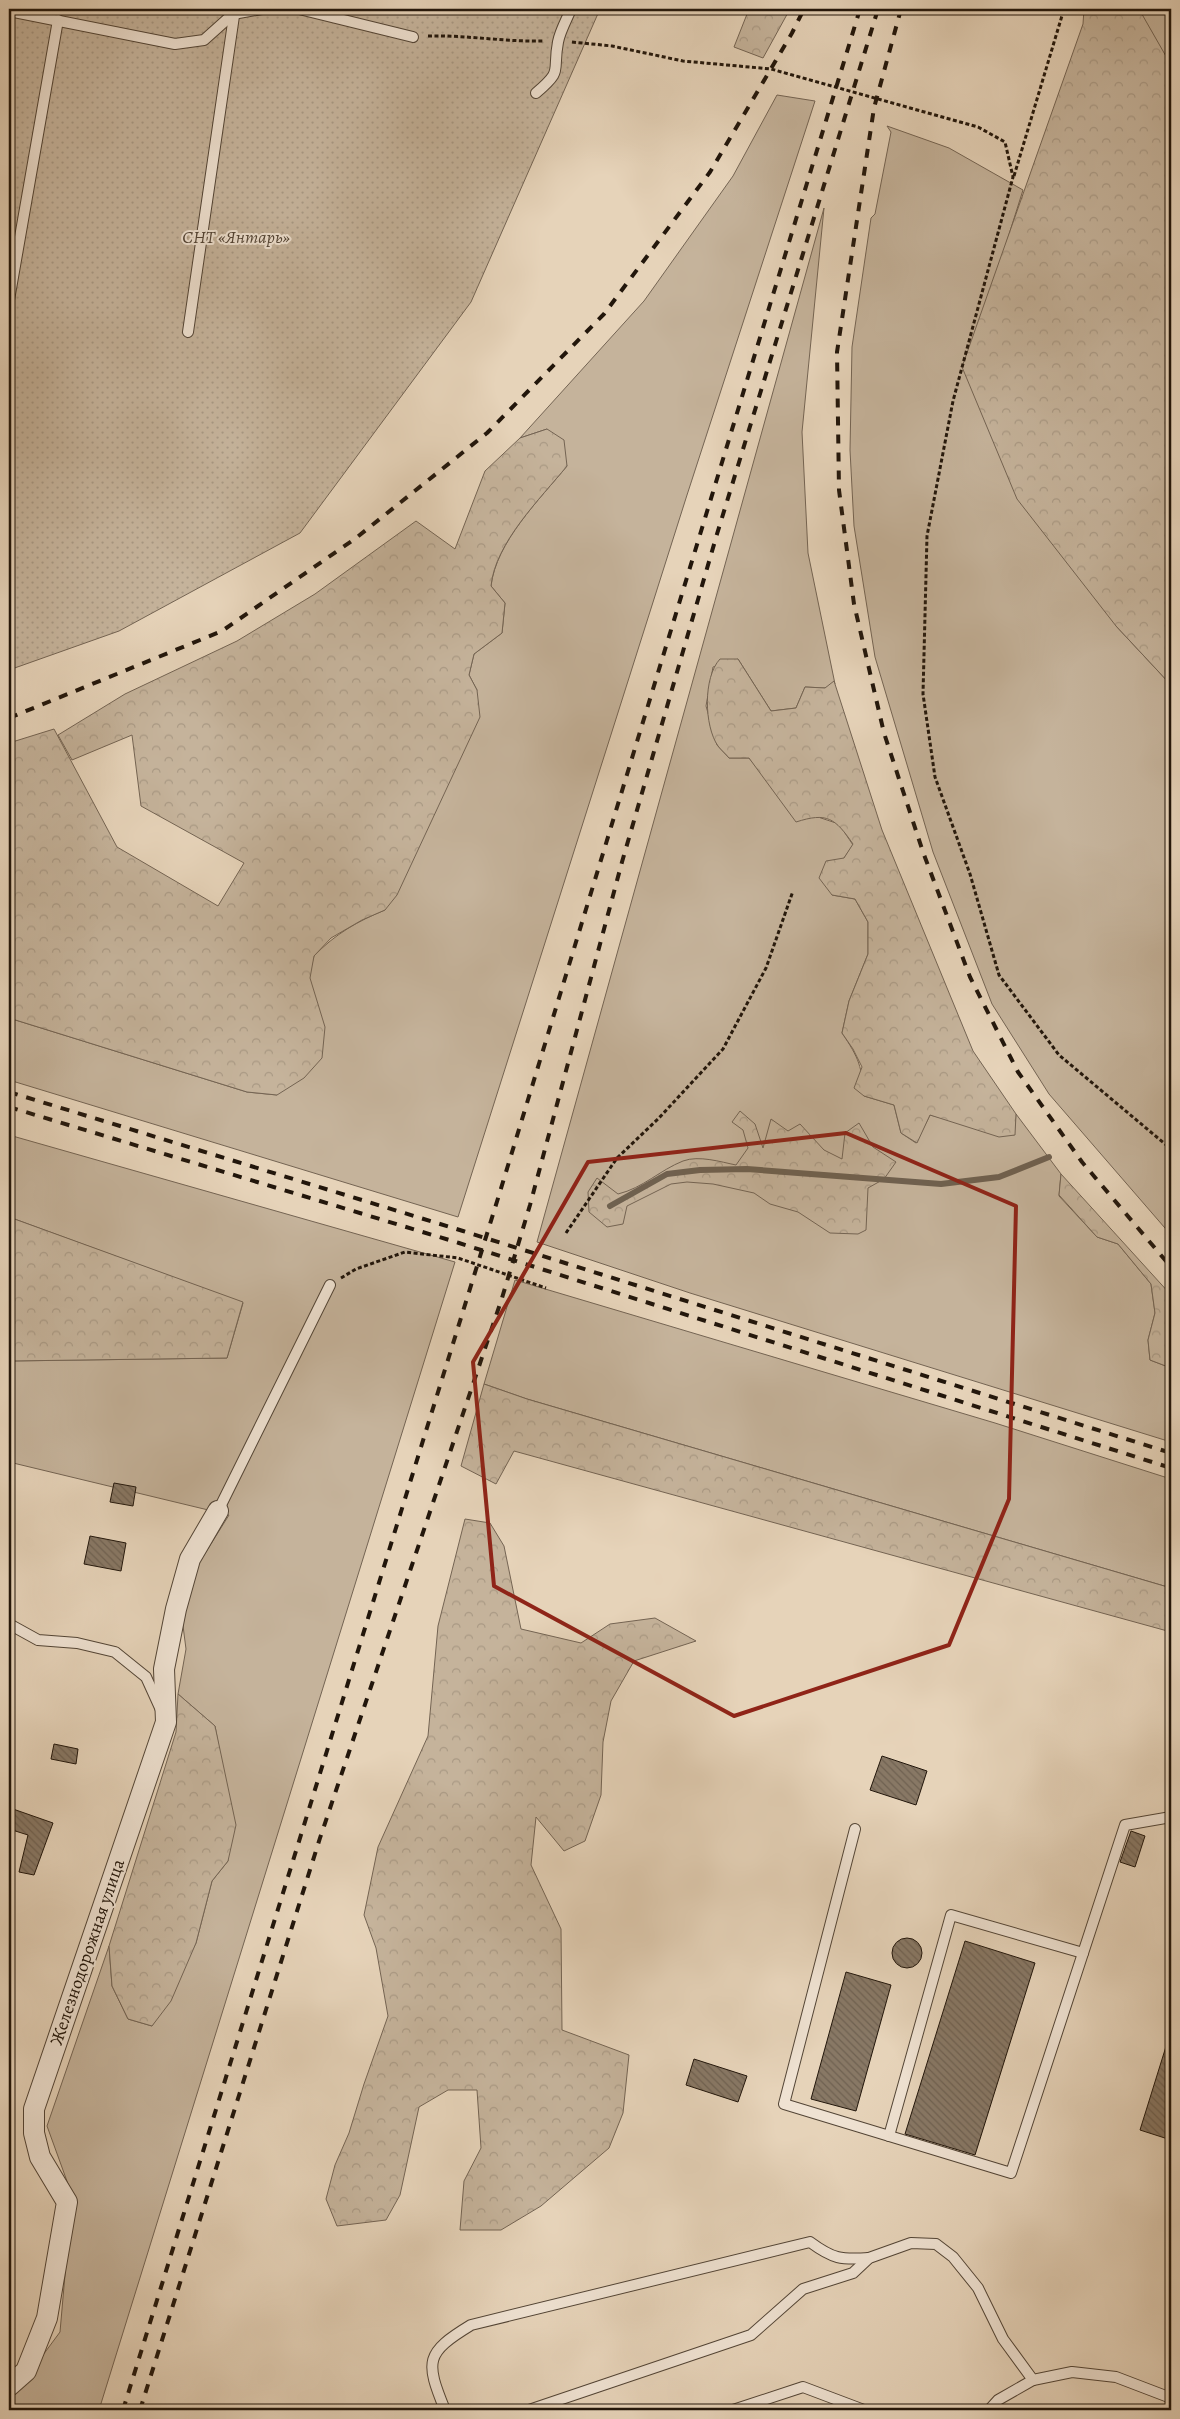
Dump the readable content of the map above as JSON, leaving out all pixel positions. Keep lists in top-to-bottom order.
{
  "streets": {
    "street": ["Железнодорожная улица"]
  },
  "parks": ["СНТ «Янтарь»"]
}
